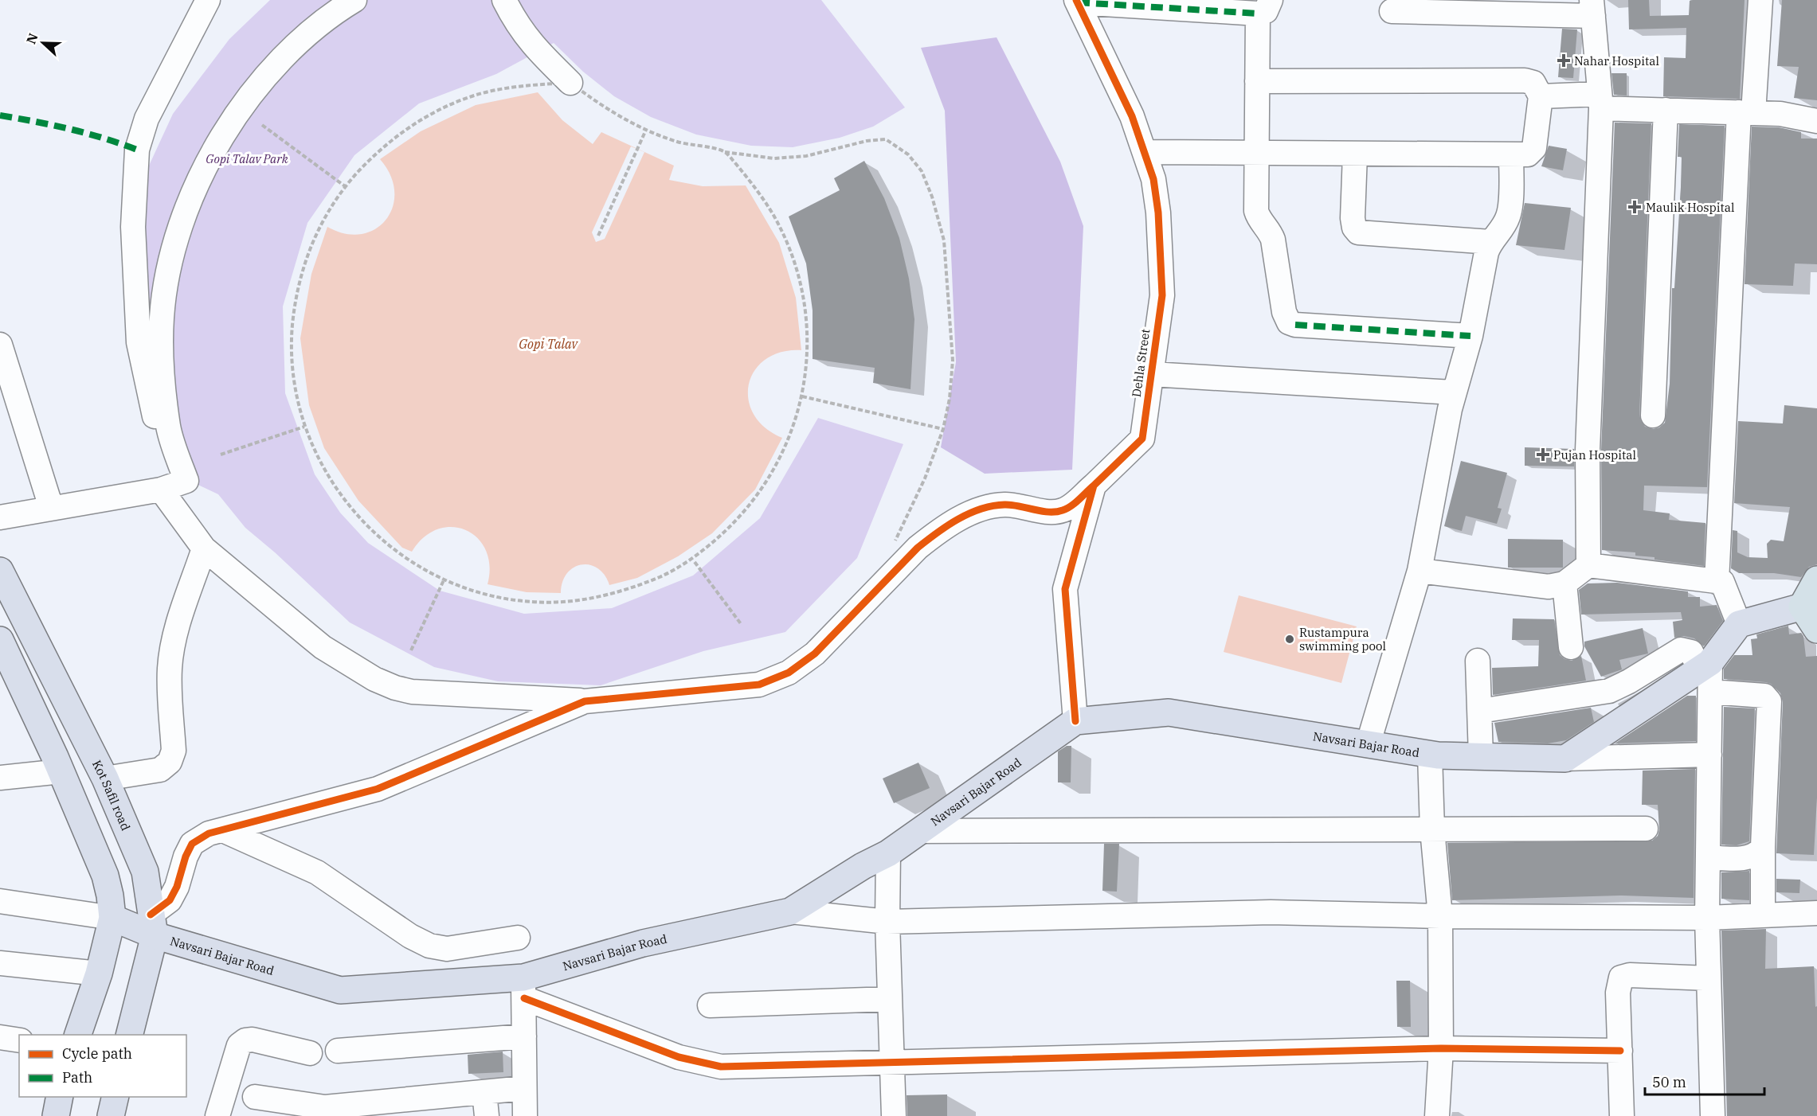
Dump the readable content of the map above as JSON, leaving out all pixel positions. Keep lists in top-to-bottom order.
{
  "streets": {
    "main road": ["Navsari Bajar Road", "Kot Safil road"],
    "street": ["Dehla Street"]
  },
  "crossings": [
    ["Navsari Bajar Road", "Kot Safil road"]
  ],
  "water": ["Gopi Talav"],
  "parks": ["Gopi Talav Park"],
  "places": {
    "health": ["Nahar Hospital", "Maulik Hospital", "Pujan Hospital"],
    "other": ["Rustampura swimming pool"]
  },
  "legend": ["Cycle path", "Path"],
  "scale_bar": "50 m",
  "north": "left"
}
